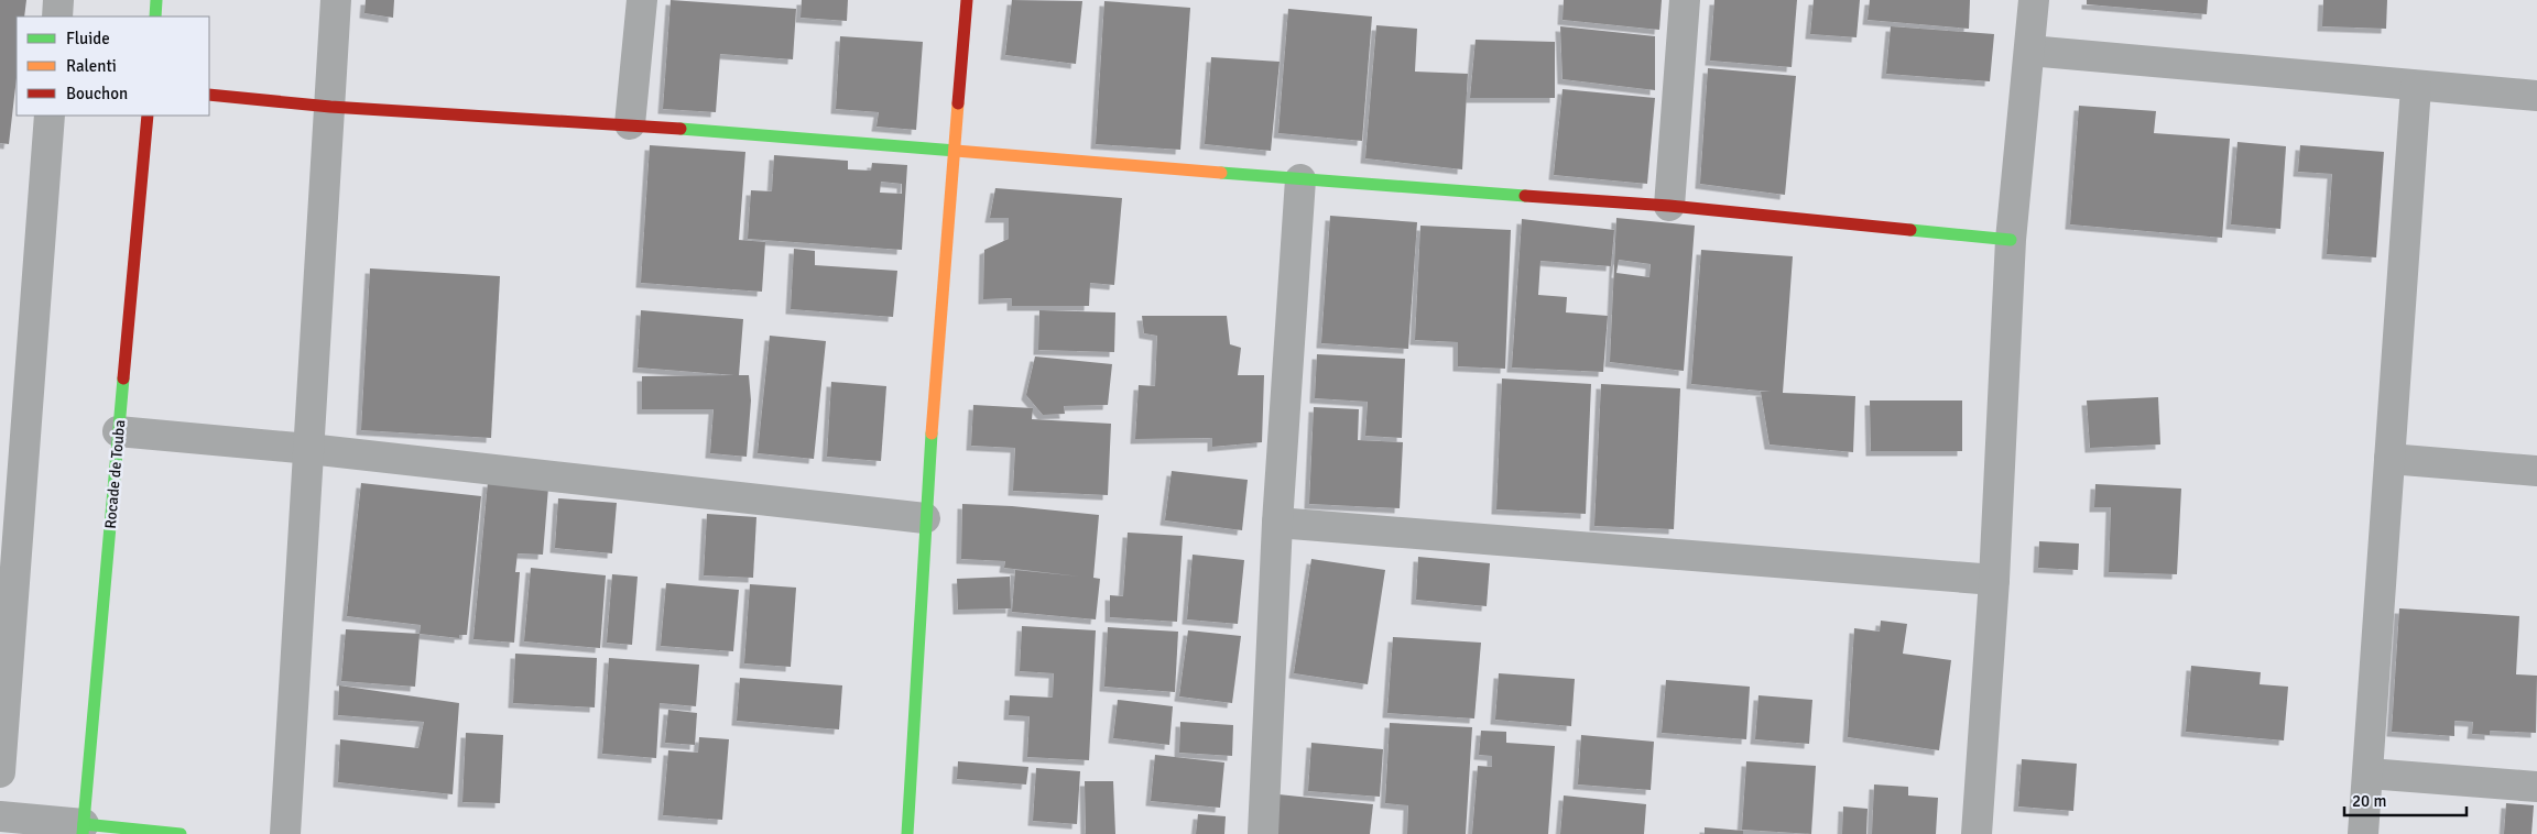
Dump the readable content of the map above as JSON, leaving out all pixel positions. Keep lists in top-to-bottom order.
{
  "streets": {
    "street": ["Rocade de Touba"]
  },
  "legend": ["Fluide", "Ralenti", "Bouchon"],
  "scale_bar": "20 m"
}
